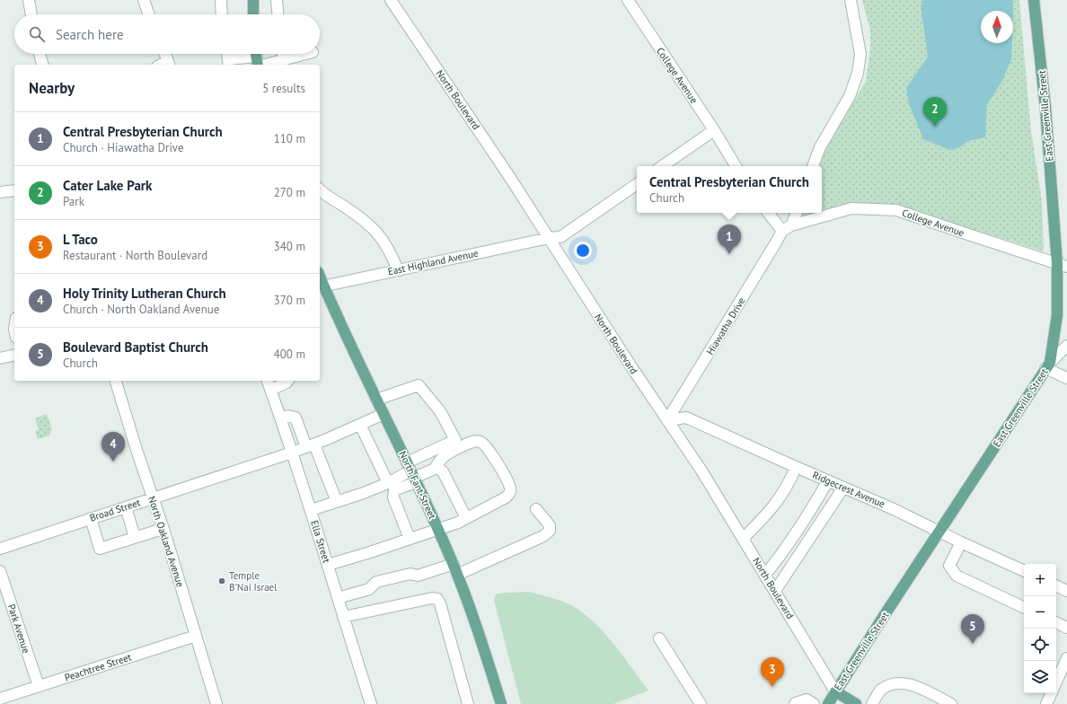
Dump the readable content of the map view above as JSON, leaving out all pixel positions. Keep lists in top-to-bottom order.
{
  "streets": {
    "main road": ["East Greenville Street", "North Fant Street"],
    "street": [
      "College Avenue",
      "North Boulevard",
      "East Highland Avenue",
      "Hiawatha Drive",
      "Ridgecrest Avenue",
      "Broad Street",
      "North Oakland Avenue",
      "Ella Street",
      "Park Avenue",
      "Peachtree Street"
    ]
  },
  "crossings": [
    ["College Avenue", "East Greenville Street"],
    ["College Avenue", "Hiawatha Drive"],
    ["North Boulevard", "East Greenville Street"],
    ["North Boulevard", "East Highland Avenue"],
    ["North Boulevard", "Hiawatha Drive"],
    ["North Boulevard", "Ridgecrest Avenue"],
    ["East Greenville Street", "Ridgecrest Avenue"],
    ["East Highland Avenue", "North Fant Street"],
    ["Hiawatha Drive", "Ridgecrest Avenue"],
    ["North Fant Street", "Broad Street"],
    ["Broad Street", "North Oakland Avenue"],
    ["Broad Street", "Ella Street"],
    ["North Oakland Avenue", "Peachtree Street"],
    ["Park Avenue", "Peachtree Street"]
  ],
  "places": ["Temple B'Nai Israel"],
  "north": "top",
  "page": {
    "search": "Search here",
    "heading": ["Nearby", "5 results"],
    "pins": [
      "2",
      "1",
      "4",
      "5",
      "3"
    ],
    "list": [
      {
        "mark": "1",
        "name": "Central Presbyterian Church",
        "note": "Church · Hiawatha Drive",
        "value": "110 m"
      },
      {
        "mark": "2",
        "name": "Cater Lake Park",
        "note": "Park",
        "value": "270 m"
      },
      {
        "mark": "3",
        "name": "L Taco",
        "note": "Restaurant · North Boulevard",
        "value": "340 m"
      },
      {
        "mark": "4",
        "name": "Holy Trinity Lutheran Church",
        "note": "Church · North Oakland Avenue",
        "value": "370 m"
      },
      {
        "mark": "5",
        "name": "Boulevard Baptist Church",
        "note": "Church",
        "value": "400 m"
      }
    ],
    "popup": ["Central Presbyterian Church", "Church"],
    "map_buttons": ["+", "−"]
  }
}
